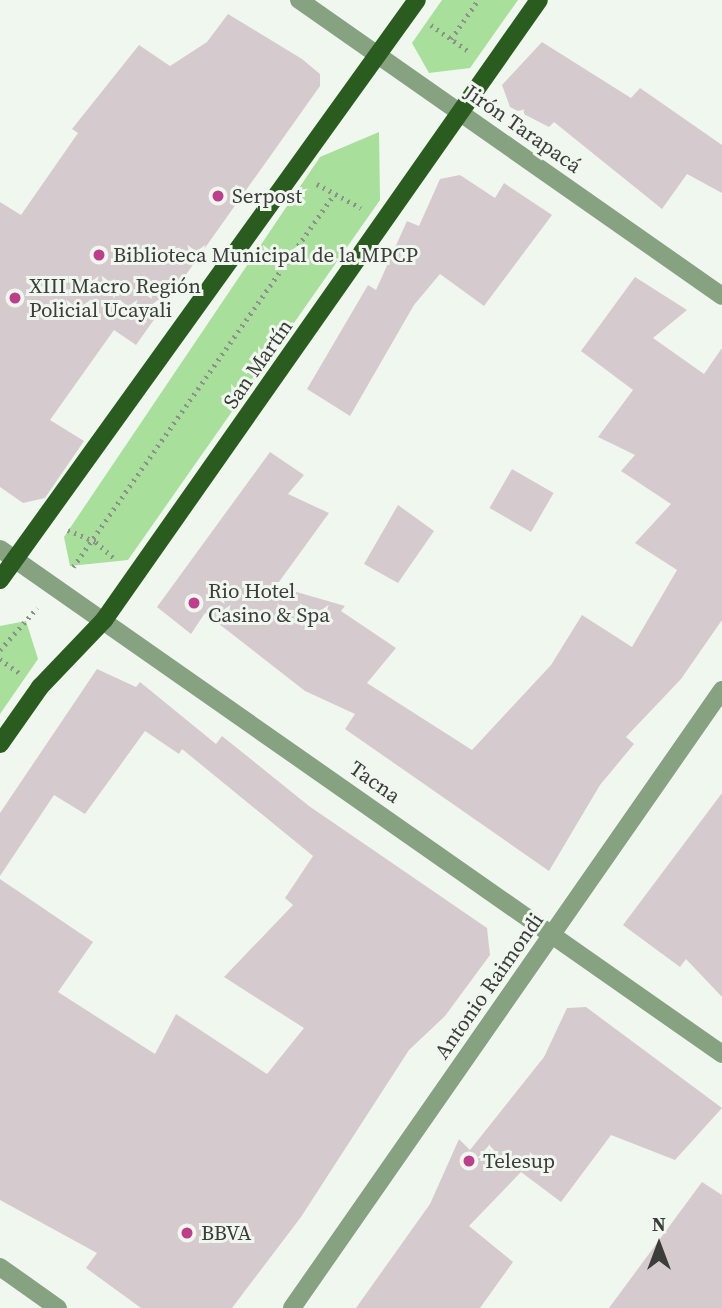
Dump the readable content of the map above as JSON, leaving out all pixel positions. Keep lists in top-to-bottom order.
{
  "streets": {
    "main road": ["San Martín"],
    "street": ["Jirón Tarapacá", "Tacna", "Antonio Raimondi"]
  },
  "crossings": [
    ["Jirón Tarapacá", "San Martín"],
    ["San Martín", "Tacna"],
    ["Tacna", "Antonio Raimondi"]
  ],
  "places": [
    "Serpost",
    "Biblioteca Municipal de la MPCP",
    "XIII Macro Región Policial Ucayali",
    "Rio Hotel Casino & Spa",
    "Telesup",
    "BBVA"
  ],
  "north": "top"
}
